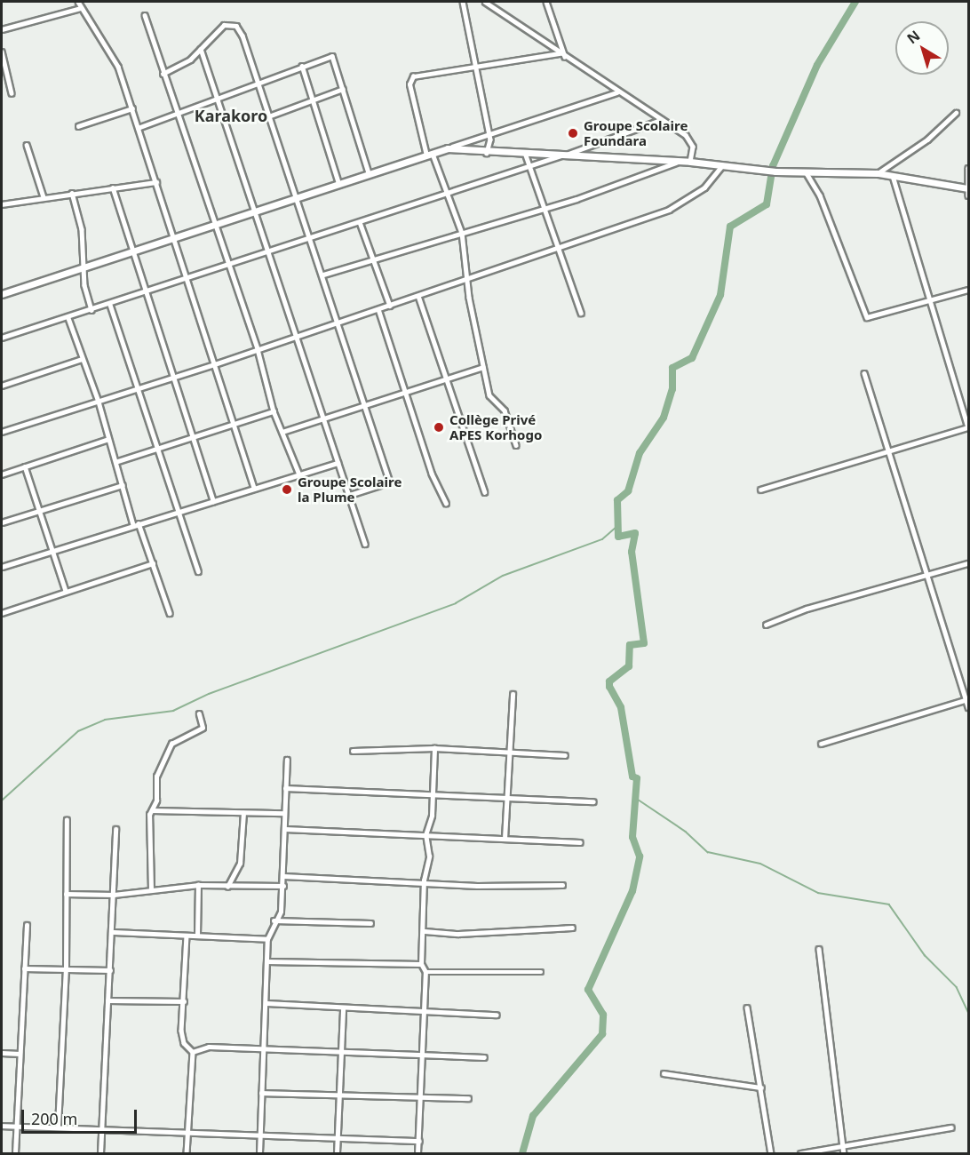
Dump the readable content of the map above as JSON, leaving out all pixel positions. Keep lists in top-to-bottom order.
{
  "districts": ["Karakoro"],
  "places": ["Groupe Scolaire Foundara", "Collège Privé APES Korhogo", "Groupe Scolaire la Plume"],
  "scale_bar": "200 m",
  "north": "top left"
}
